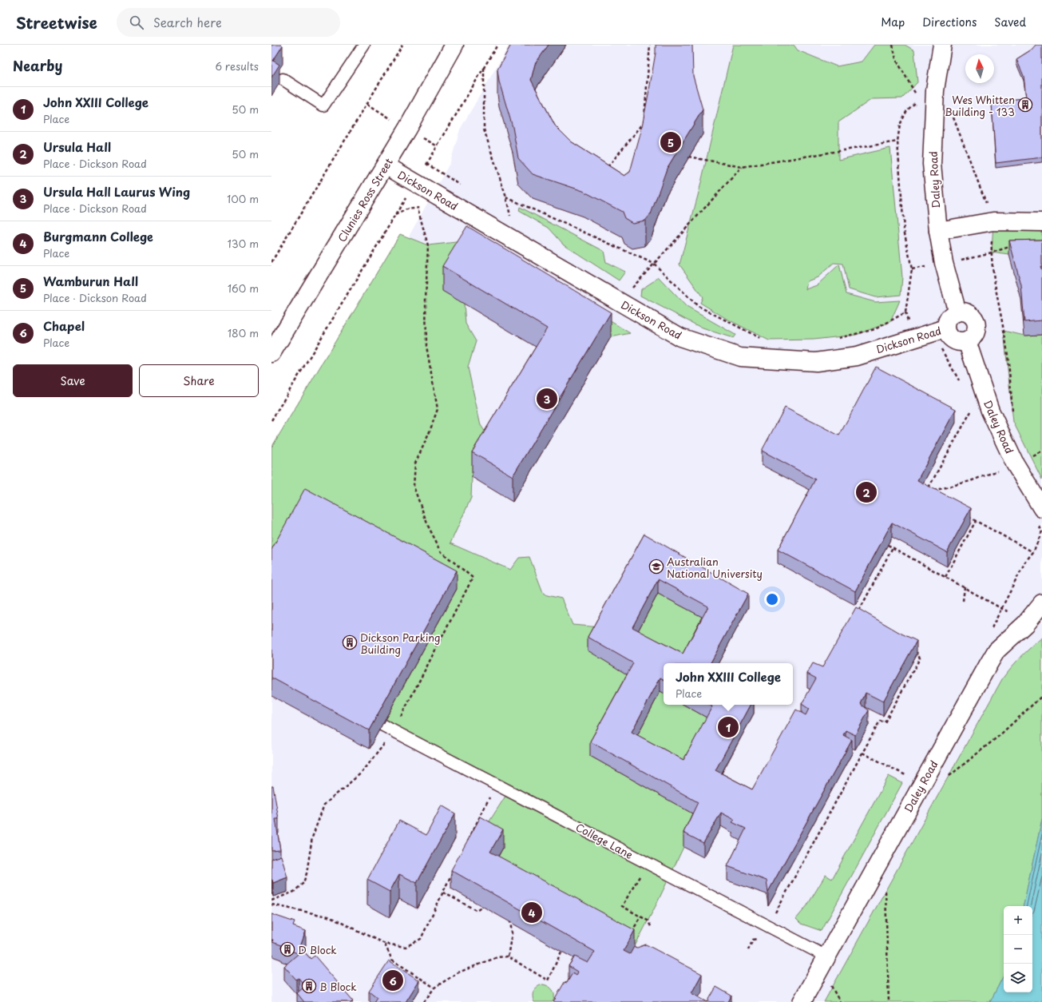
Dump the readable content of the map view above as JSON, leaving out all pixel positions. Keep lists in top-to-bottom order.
{
  "streets": {
    "street": ["Daley Road", "Dickson Road", "Clunies Ross Street"],
    "lane": ["College Lane"]
  },
  "crossings": [
    ["Daley Road", "Dickson Road"],
    ["Daley Road", "College Lane"],
    ["Dickson Road", "Clunies Ross Street"]
  ],
  "places": {
    "building": [
      "Wes Whitten Building - 133",
      "Dickson Parking Building",
      "D Block",
      "B Block"
    ],
    "school or university": ["Australian National University"]
  },
  "north": "top",
  "page": {
    "header": "Streetwise",
    "search": "Search here",
    "nav": ["Map", "Directions", "Saved"],
    "heading": ["Nearby", "6 results"],
    "list": [
      {
        "mark": "1",
        "name": "John XXIII College",
        "note": "Place",
        "value": "50 m"
      },
      {
        "mark": "2",
        "name": "Ursula Hall",
        "note": "Place · Dickson Road",
        "value": "50 m"
      },
      {
        "mark": "3",
        "name": "Ursula Hall Laurus Wing",
        "note": "Place · Dickson Road",
        "value": "100 m"
      },
      {
        "mark": "4",
        "name": "Burgmann College",
        "note": "Place",
        "value": "130 m"
      },
      {
        "mark": "5",
        "name": "Wamburun Hall",
        "note": "Place · Dickson Road",
        "value": "160 m"
      },
      {
        "mark": "6",
        "name": "Chapel",
        "note": "Place",
        "value": "180 m"
      }
    ],
    "pins": [
      "5",
      "3",
      "2",
      "1",
      "4",
      "6"
    ],
    "buttons": ["Save", "Share"],
    "popup": ["John XXIII College", "Place"],
    "map_buttons": ["+", "−"]
  }
}
